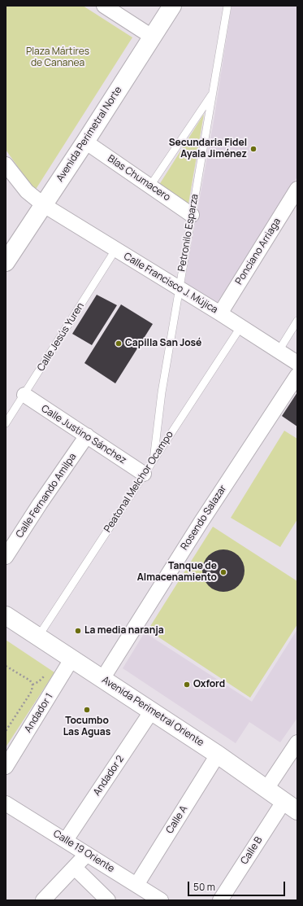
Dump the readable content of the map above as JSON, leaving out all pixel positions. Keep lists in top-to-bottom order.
{
  "streets": {
    "street": [
      "Avenida Perimetral Norte",
      "Blas Chumacero",
      "Ponciano Arriaga",
      "Calle Francisco J. Mújica",
      "Calle Justino Sánchez",
      "Calle Fernando Amilpa",
      "Rosendo Salazar",
      "Avenida Perimetral Oriente",
      "Andador 1",
      "Andador 2",
      "Calle A",
      "Calle B",
      "Calle 19 Oriente"
    ],
    "lane": ["Petronilo Esparza", "Calle Jesús Yuren", "Peatonal Melchor Ocampo"]
  },
  "crossings": [
    ["Avenida Perimetral Norte", "Blas Chumacero"],
    ["Avenida Perimetral Norte", "Calle Francisco J. Mújica"],
    ["Blas Chumacero", "Petronilo Esparza"],
    ["Petronilo Esparza", "Calle Francisco J. Mújica"],
    ["Petronilo Esparza", "Peatonal Melchor Ocampo"],
    ["Ponciano Arriaga", "Calle Francisco J. Mújica"],
    ["Calle Francisco J. Mújica", "Calle Jesús Yuren"],
    ["Calle Francisco J. Mújica", "Peatonal Melchor Ocampo"],
    ["Calle Jesús Yuren", "Calle Justino Sánchez"],
    ["Calle Justino Sánchez", "Peatonal Melchor Ocampo"],
    ["Calle Justino Sánchez", "Calle Fernando Amilpa"],
    ["Peatonal Melchor Ocampo", "Avenida Perimetral Oriente"],
    ["Rosendo Salazar", "Avenida Perimetral Oriente"],
    ["Avenida Perimetral Oriente", "Andador 1"],
    ["Avenida Perimetral Oriente", "Andador 2"],
    ["Avenida Perimetral Oriente", "Calle A"],
    ["Avenida Perimetral Oriente", "Calle B"],
    ["Andador 2", "Calle 19 Oriente"],
    ["Calle A", "Calle 19 Oriente"]
  ],
  "parks": ["Plaza Mártires de Cananea"],
  "places": [
    "Secundaria Fidel Ayala Jiménez",
    "Capilla San José",
    "Tanque de Almacenamiento",
    "La media naranja",
    "Oxford",
    "Tocumbo Las Aguas"
  ],
  "scale_bar": "50 m"
}
